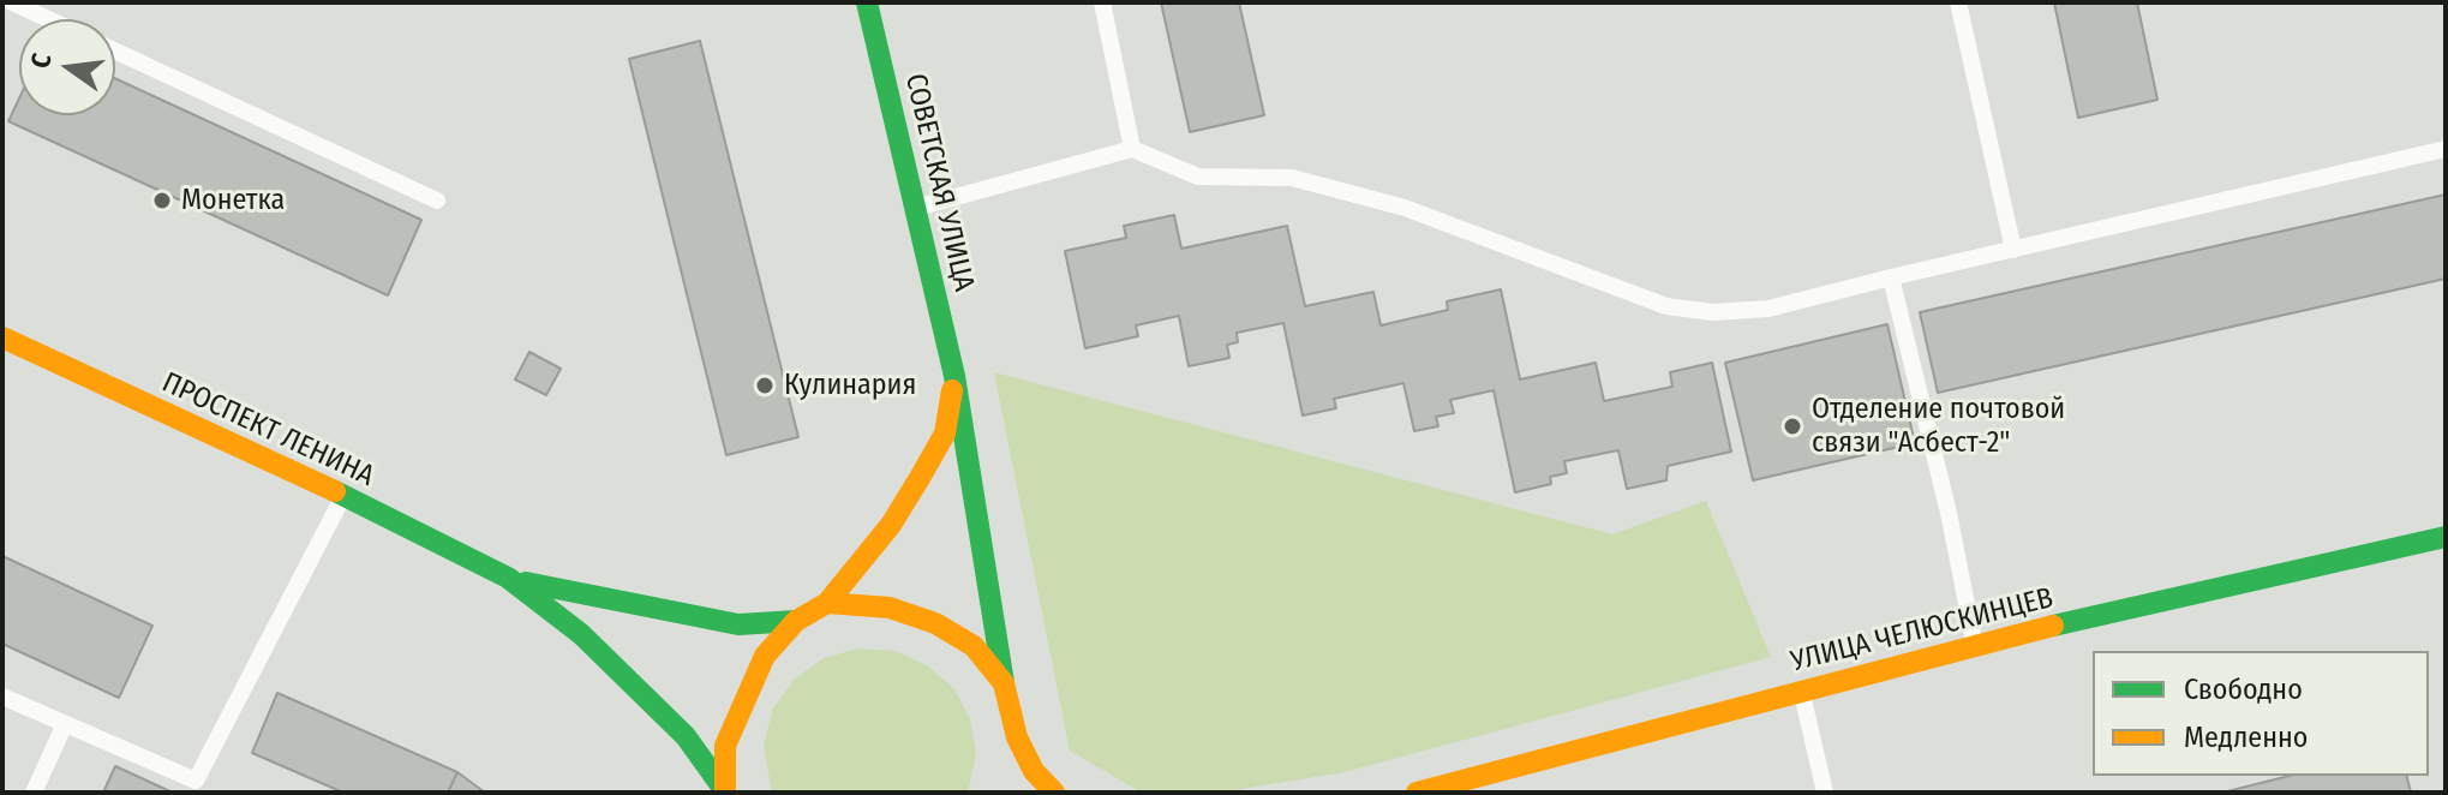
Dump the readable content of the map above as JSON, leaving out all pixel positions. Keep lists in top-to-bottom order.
{
  "streets": {
    "street": ["СОВЕТСКАЯ УЛИЦА", "ПРОСПЕКТ ЛЕНИНА", "УЛИЦА ЧЕЛЮСКИНЦЕВ"]
  },
  "places": ["Монетка", "Кулинария", "Отделение почтовой связи \"Асбест-2\""],
  "legend": ["Свободно", "Медленно"],
  "north": "left"
}
